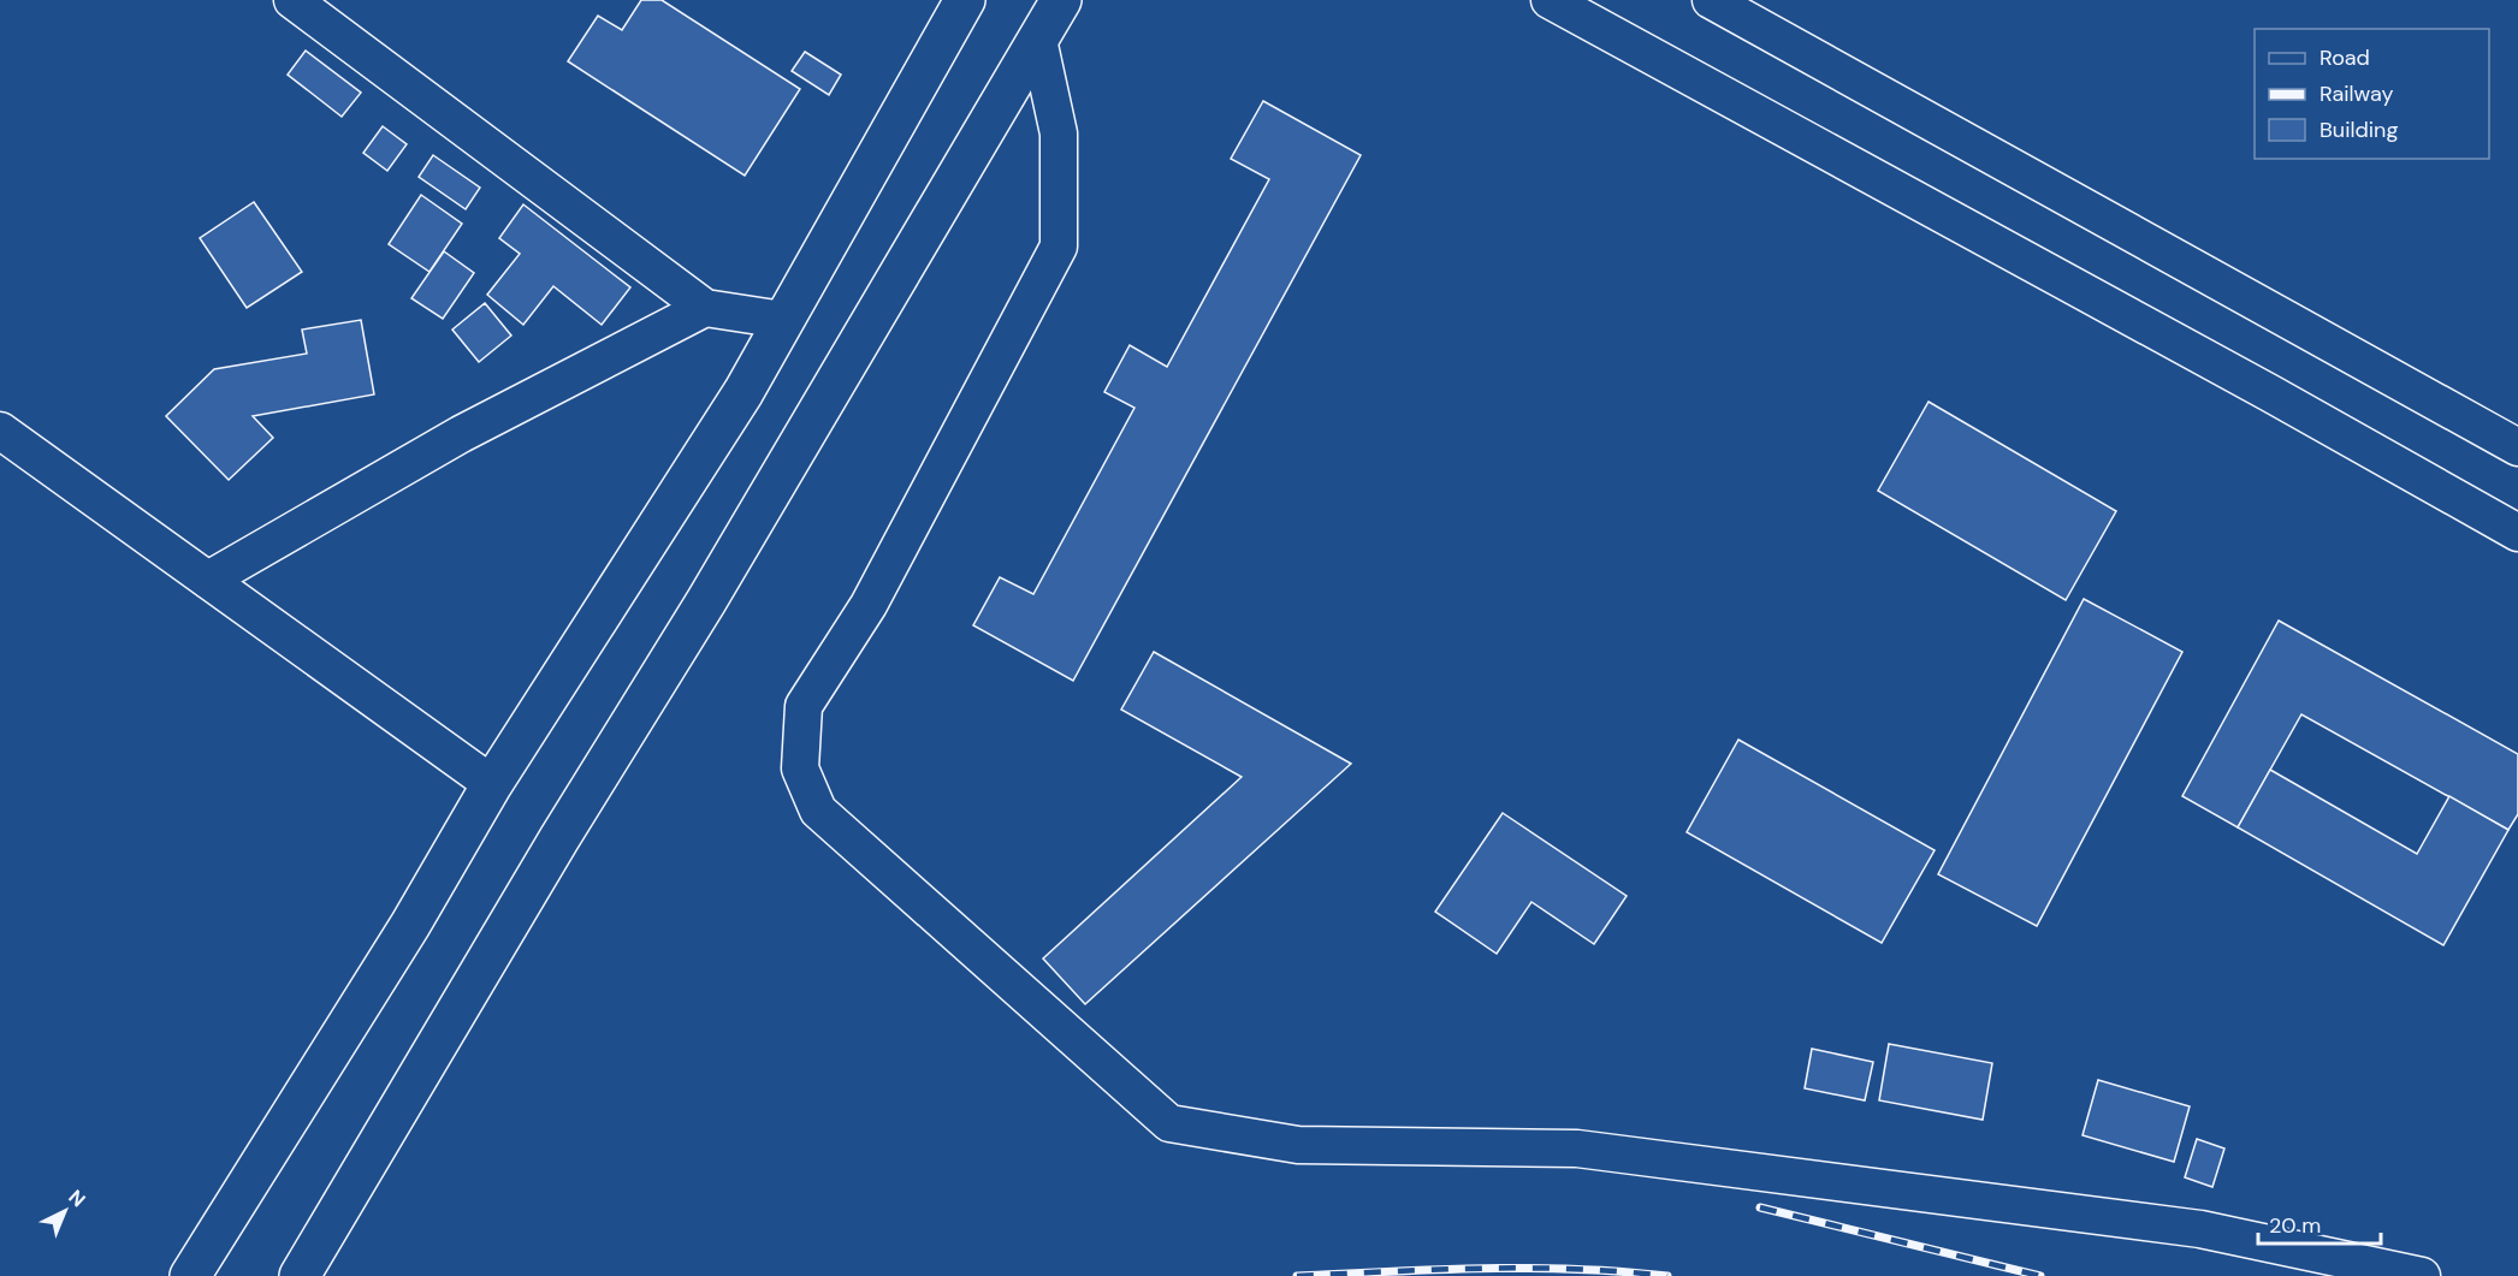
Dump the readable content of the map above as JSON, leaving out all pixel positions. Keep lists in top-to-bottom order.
{
  "legend": ["Road", "Railway", "Building"],
  "scale_bar": "20 m",
  "north": "top right"
}
